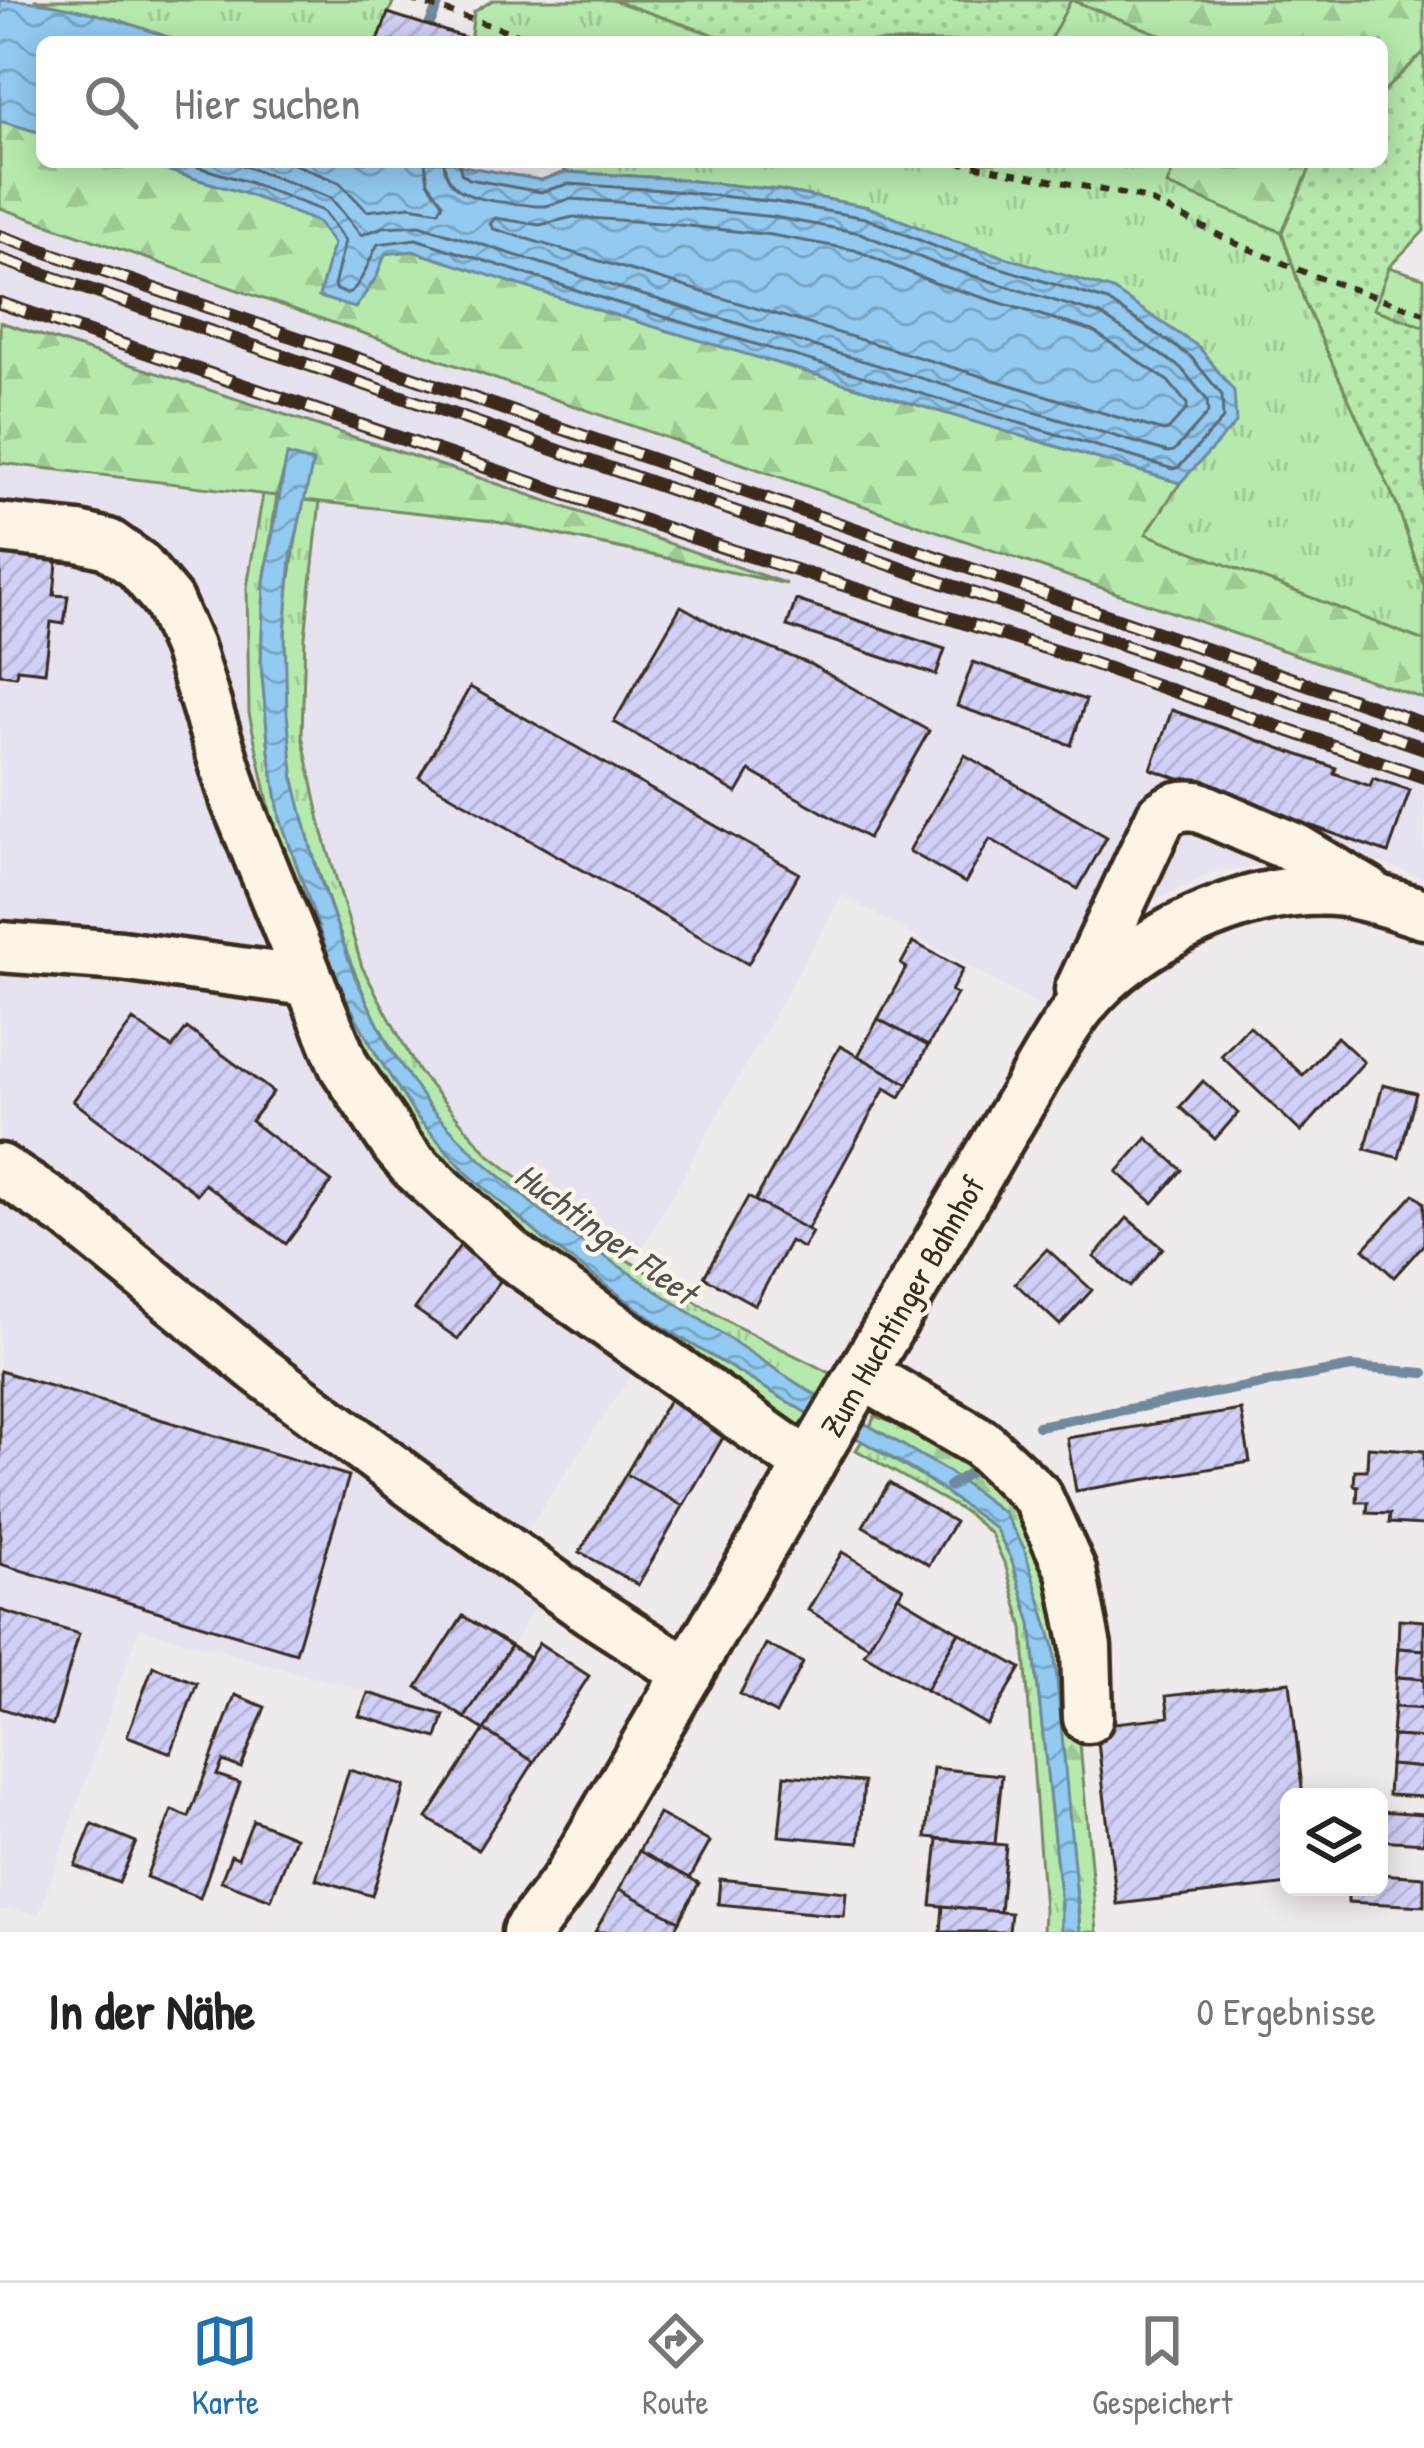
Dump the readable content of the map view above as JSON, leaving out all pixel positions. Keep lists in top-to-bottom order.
{
  "streets": {
    "street": ["Zum Huchtinger Bahnhof"]
  },
  "water": ["Huchtinger Fleet"],
  "page": {
    "search": "Hier suchen",
    "heading": ["In der Nähe", "0 Ergebnisse"],
    "nav": ["Karte", "Route", "Gespeichert"]
  }
}
